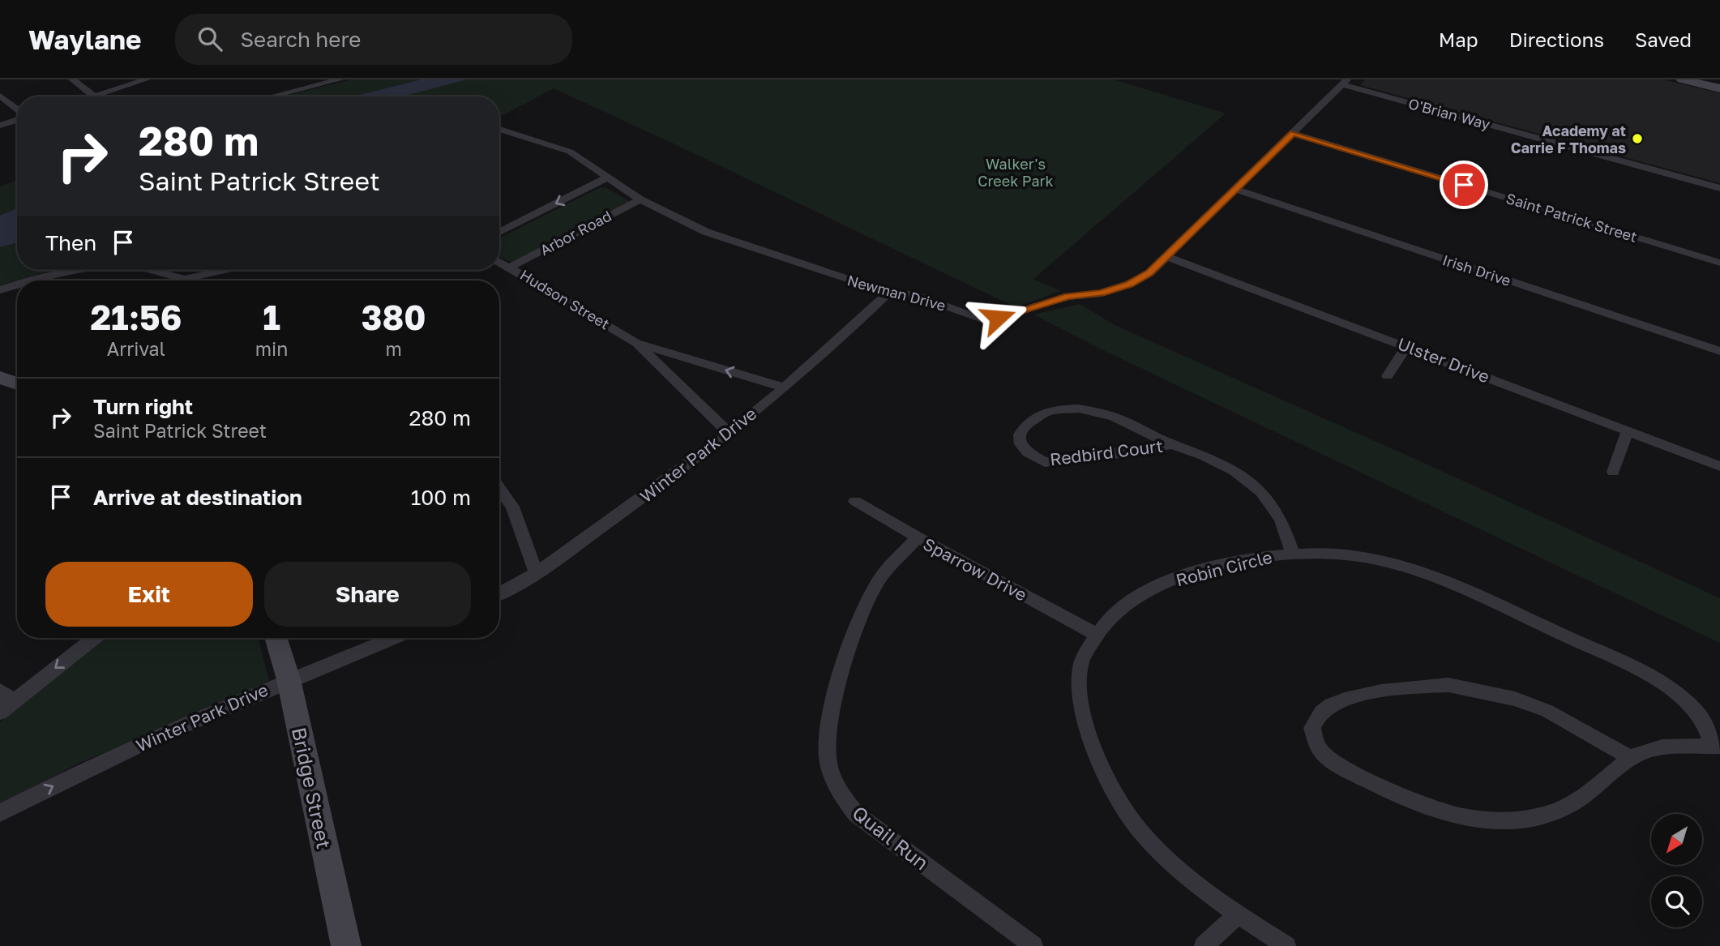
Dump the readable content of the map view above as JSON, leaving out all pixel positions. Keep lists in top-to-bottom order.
{
  "streets": {
    "street": [
      "O'Brian Way",
      "Saint Patrick Street",
      "Arbor Road",
      "Irish Drive",
      "Newman Drive",
      "Hudson Street",
      "Ulster Drive",
      "Redbird Court",
      "Winter Park Drive",
      "Robin Circle",
      "Sparrow Drive",
      "Bridge Street",
      "Quail Run"
    ]
  },
  "crossings": [
    ["O'Brian Way", "Newman Drive"],
    ["Saint Patrick Street", "Newman Drive"],
    ["Arbor Road", "Newman Drive"],
    ["Arbor Road", "Hudson Street"],
    ["Irish Drive", "Newman Drive"],
    ["Newman Drive", "Ulster Drive"],
    ["Newman Drive", "Winter Park Drive"],
    ["Hudson Street", "Winter Park Drive"],
    ["Redbird Court", "Robin Circle"],
    ["Winter Park Drive", "Bridge Street"],
    ["Robin Circle", "Sparrow Drive"],
    ["Sparrow Drive", "Quail Run"]
  ],
  "parks": ["Walker's Creek Park"],
  "places": ["Academy at Carrie F Thomas"],
  "north": "bottom left",
  "page": {
    "header": "Waylane",
    "search": "Search here",
    "nav": ["Map", "Directions", "Saved"],
    "turn": ["280 m", "Saint Patrick Street"],
    "then": "Then",
    "eta": [
      "21:56",
      "Arrival",
      "1",
      "min",
      "380",
      "m"
    ],
    "list": [
      {
        "name": "Turn right",
        "note": "Saint Patrick Street",
        "value": "280 m"
      },
      {
        "name": "Arrive at destination",
        "value": "100 m"
      }
    ],
    "buttons": ["Exit", "Share"]
  }
}
